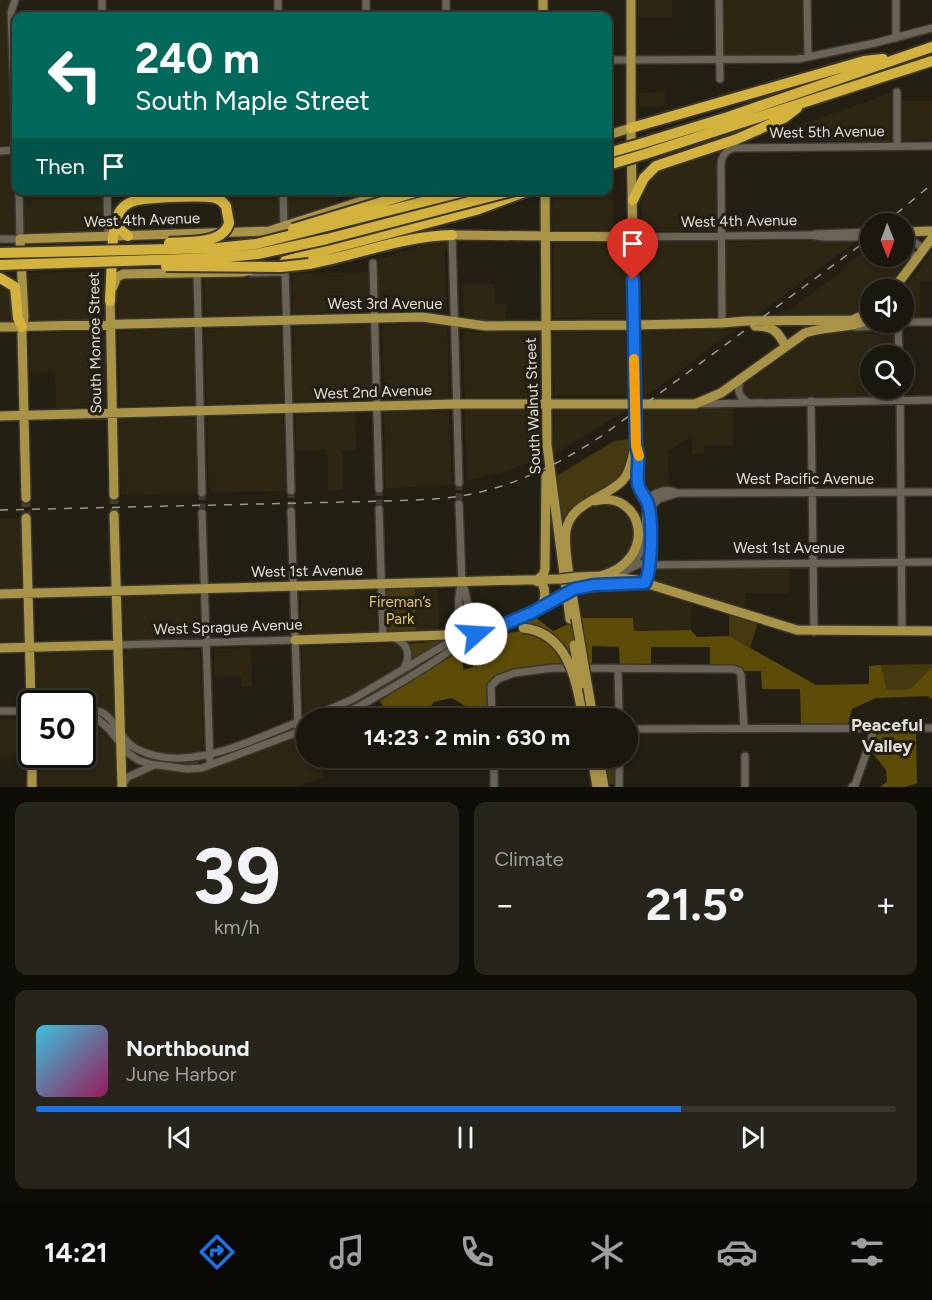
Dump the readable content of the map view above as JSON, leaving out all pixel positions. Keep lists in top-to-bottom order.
{
  "streets": {
    "main road": [
      "West 4th Avenue",
      "West 3rd Avenue",
      "South Monroe Street",
      "West 2nd Avenue",
      "South Walnut Street",
      "West 1st Avenue",
      "West Sprague Avenue"
    ],
    "street": ["West 5th Avenue", "West Pacific Avenue"]
  },
  "crossings": [
    ["West 5th Avenue", "West 4th Avenue"],
    ["West 4th Avenue", "South Walnut Street"],
    ["West 3rd Avenue", "South Monroe Street"],
    ["West 3rd Avenue", "South Walnut Street"],
    ["South Monroe Street", "West 2nd Avenue"],
    ["West 2nd Avenue", "South Walnut Street"]
  ],
  "districts": ["Peaceful Valley"],
  "parks": ["Fireman’s Park"],
  "north": "bottom",
  "page": {
    "turn": ["240 m", "South Maple Street"],
    "then": "Then",
    "limit": "50",
    "trip": "14:23 · 2 min · 630 m",
    "tile": [
      ["39", "km/h"],
      "Climate"
    ],
    "heat": ["−", "21.5°", "+"],
    "song": ["Northbound", "June Harbor"],
    "tabs": "14:21"
  }
}
